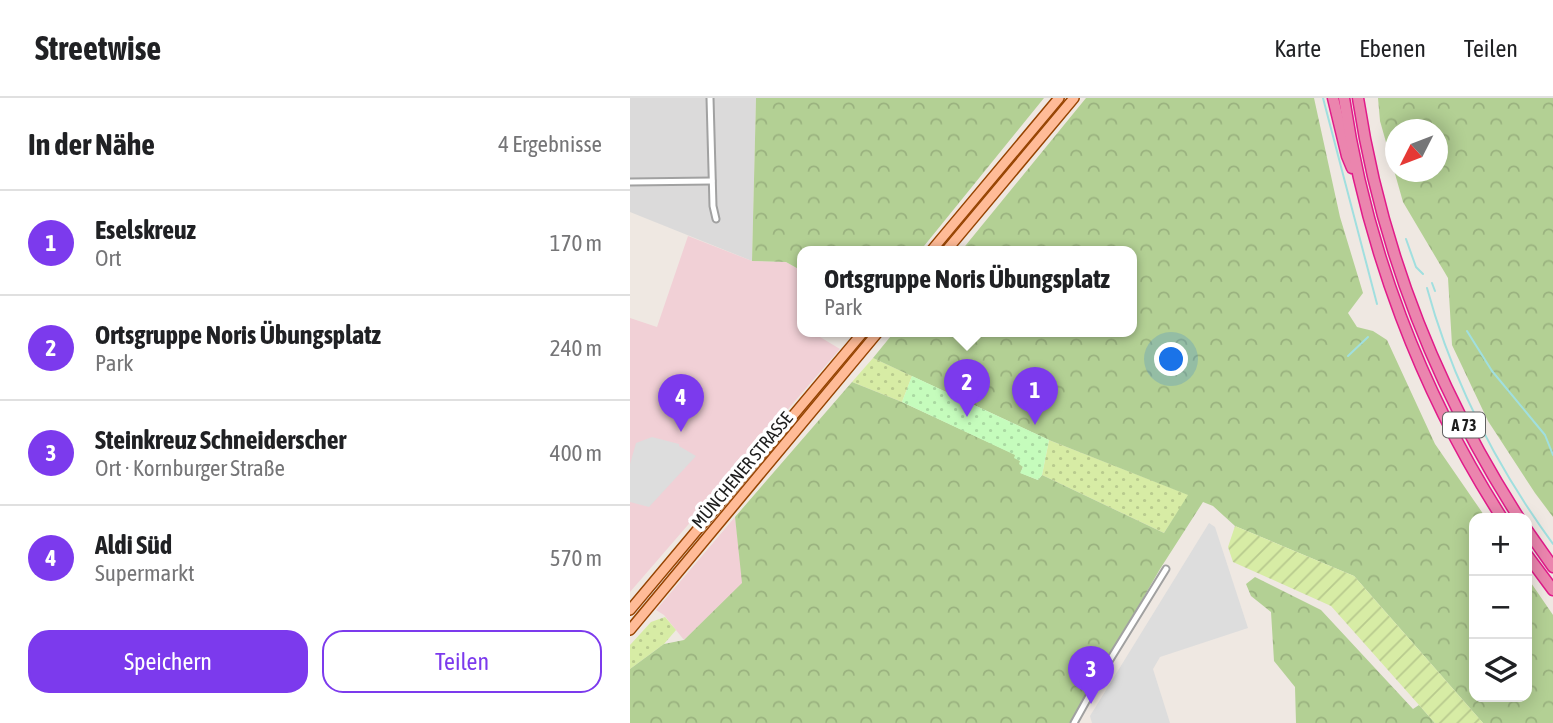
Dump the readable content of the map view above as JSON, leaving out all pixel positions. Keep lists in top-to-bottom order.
{
  "streets": {
    "highway": ["A 73"],
    "main road": ["MÜNCHENER STRASSE"]
  },
  "north": "bottom left",
  "page": {
    "header": "Streetwise",
    "nav": ["Karte", "Ebenen", "Teilen"],
    "heading": ["In der Nähe", "4 Ergebnisse"],
    "list": [
      {
        "mark": "1",
        "name": "Eselskreuz",
        "note": "Ort",
        "value": "170 m"
      },
      {
        "mark": "2",
        "name": "Ortsgruppe Noris Übungsplatz",
        "note": "Park",
        "value": "240 m"
      },
      {
        "mark": "3",
        "name": "Steinkreuz Schneiderscher",
        "note": "Ort · Kornburger Straße",
        "value": "400 m"
      },
      {
        "mark": "4",
        "name": "Aldi Süd",
        "note": "Supermarkt",
        "value": "570 m"
      }
    ],
    "popup": ["Ortsgruppe Noris Übungsplatz", "Park"],
    "pins": [
      "2",
      "1",
      "4",
      "3"
    ],
    "map_buttons": ["+", "−"],
    "buttons": ["Speichern", "Teilen"]
  }
}
